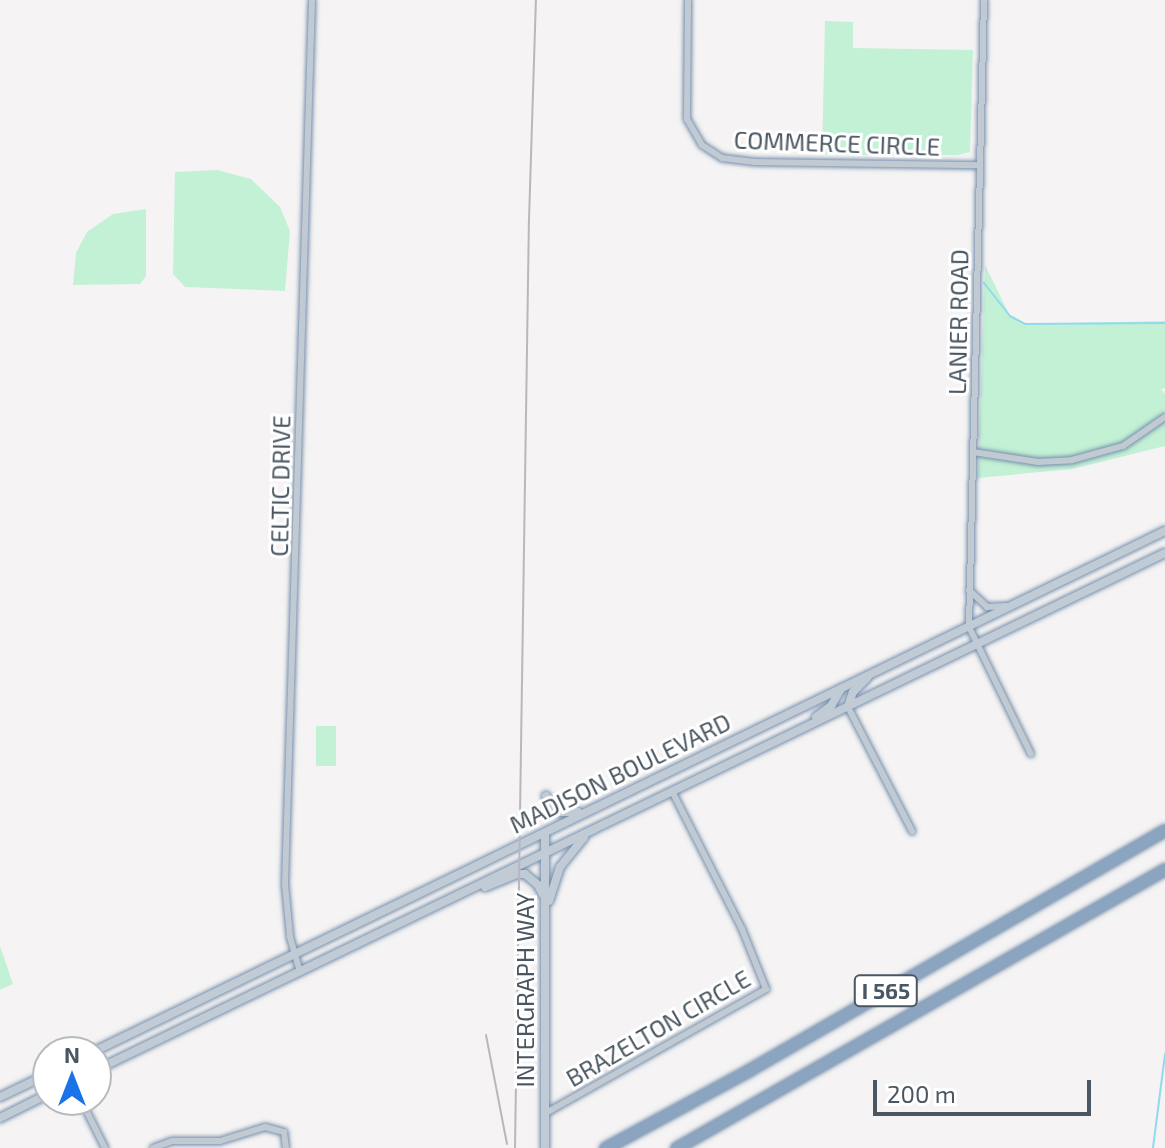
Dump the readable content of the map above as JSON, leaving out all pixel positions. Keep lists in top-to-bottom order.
{
  "streets": {
    "highway": ["I 565"],
    "main road": ["MADISON BOULEVARD", "INTERGRAPH WAY"],
    "street": [
      "COMMERCE CIRCLE",
      "LANIER ROAD",
      "CELTIC DRIVE",
      "BRAZELTON CIRCLE"
    ]
  },
  "crossings": [
    ["COMMERCE CIRCLE", "LANIER ROAD"],
    ["LANIER ROAD", "MADISON BOULEVARD"],
    ["CELTIC DRIVE", "MADISON BOULEVARD"],
    ["MADISON BOULEVARD", "INTERGRAPH WAY"],
    ["MADISON BOULEVARD", "BRAZELTON CIRCLE"],
    ["INTERGRAPH WAY", "BRAZELTON CIRCLE"]
  ],
  "scale_bar": "200 m",
  "north": "top"
}
